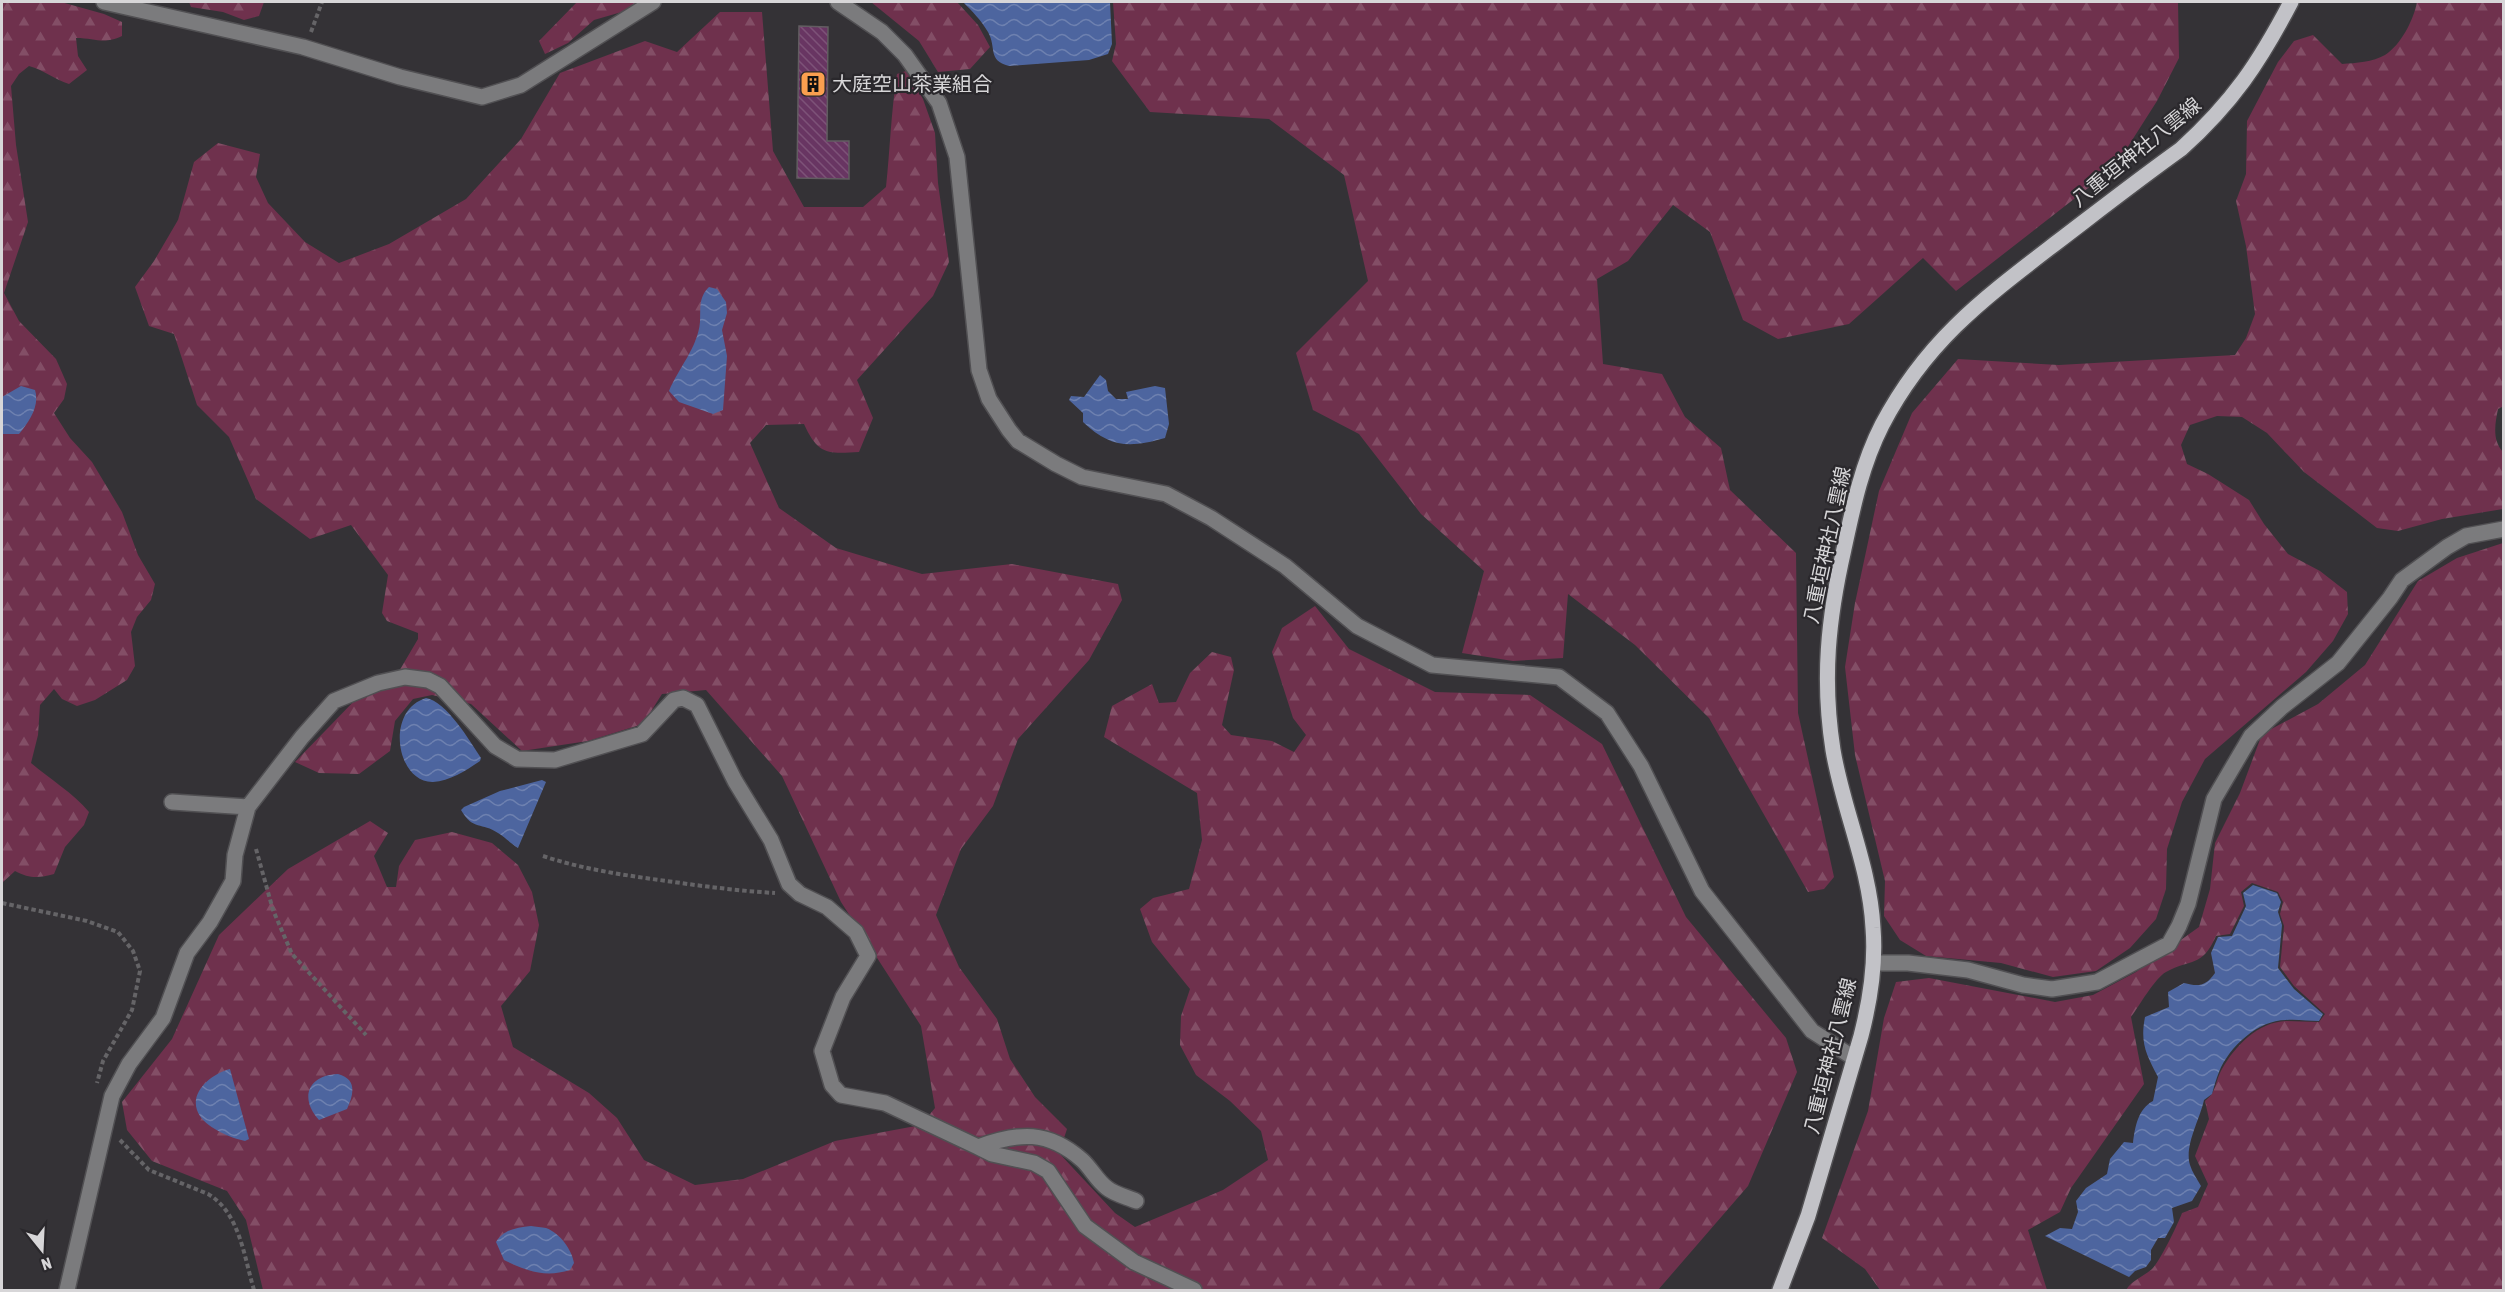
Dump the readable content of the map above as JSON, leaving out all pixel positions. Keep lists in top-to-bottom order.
{
  "streets": {
    "main road": ["八重垣神社八雲線"]
  },
  "places": {
    "building": ["大庭空山茶業組合"]
  },
  "north": "bottom"
}
